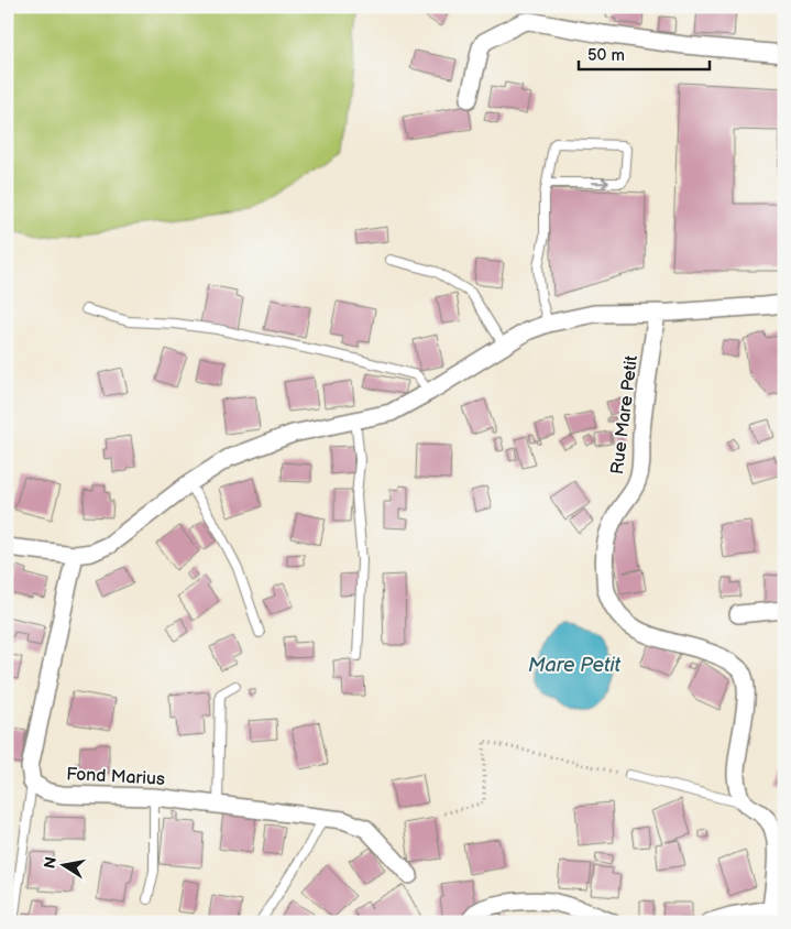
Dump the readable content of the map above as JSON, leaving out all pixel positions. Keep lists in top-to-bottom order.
{
  "streets": {
    "street": ["Rue Mare Petit", "Fond Marius"]
  },
  "water": ["Mare Petit"],
  "scale_bar": "50 m",
  "north": "left"
}
